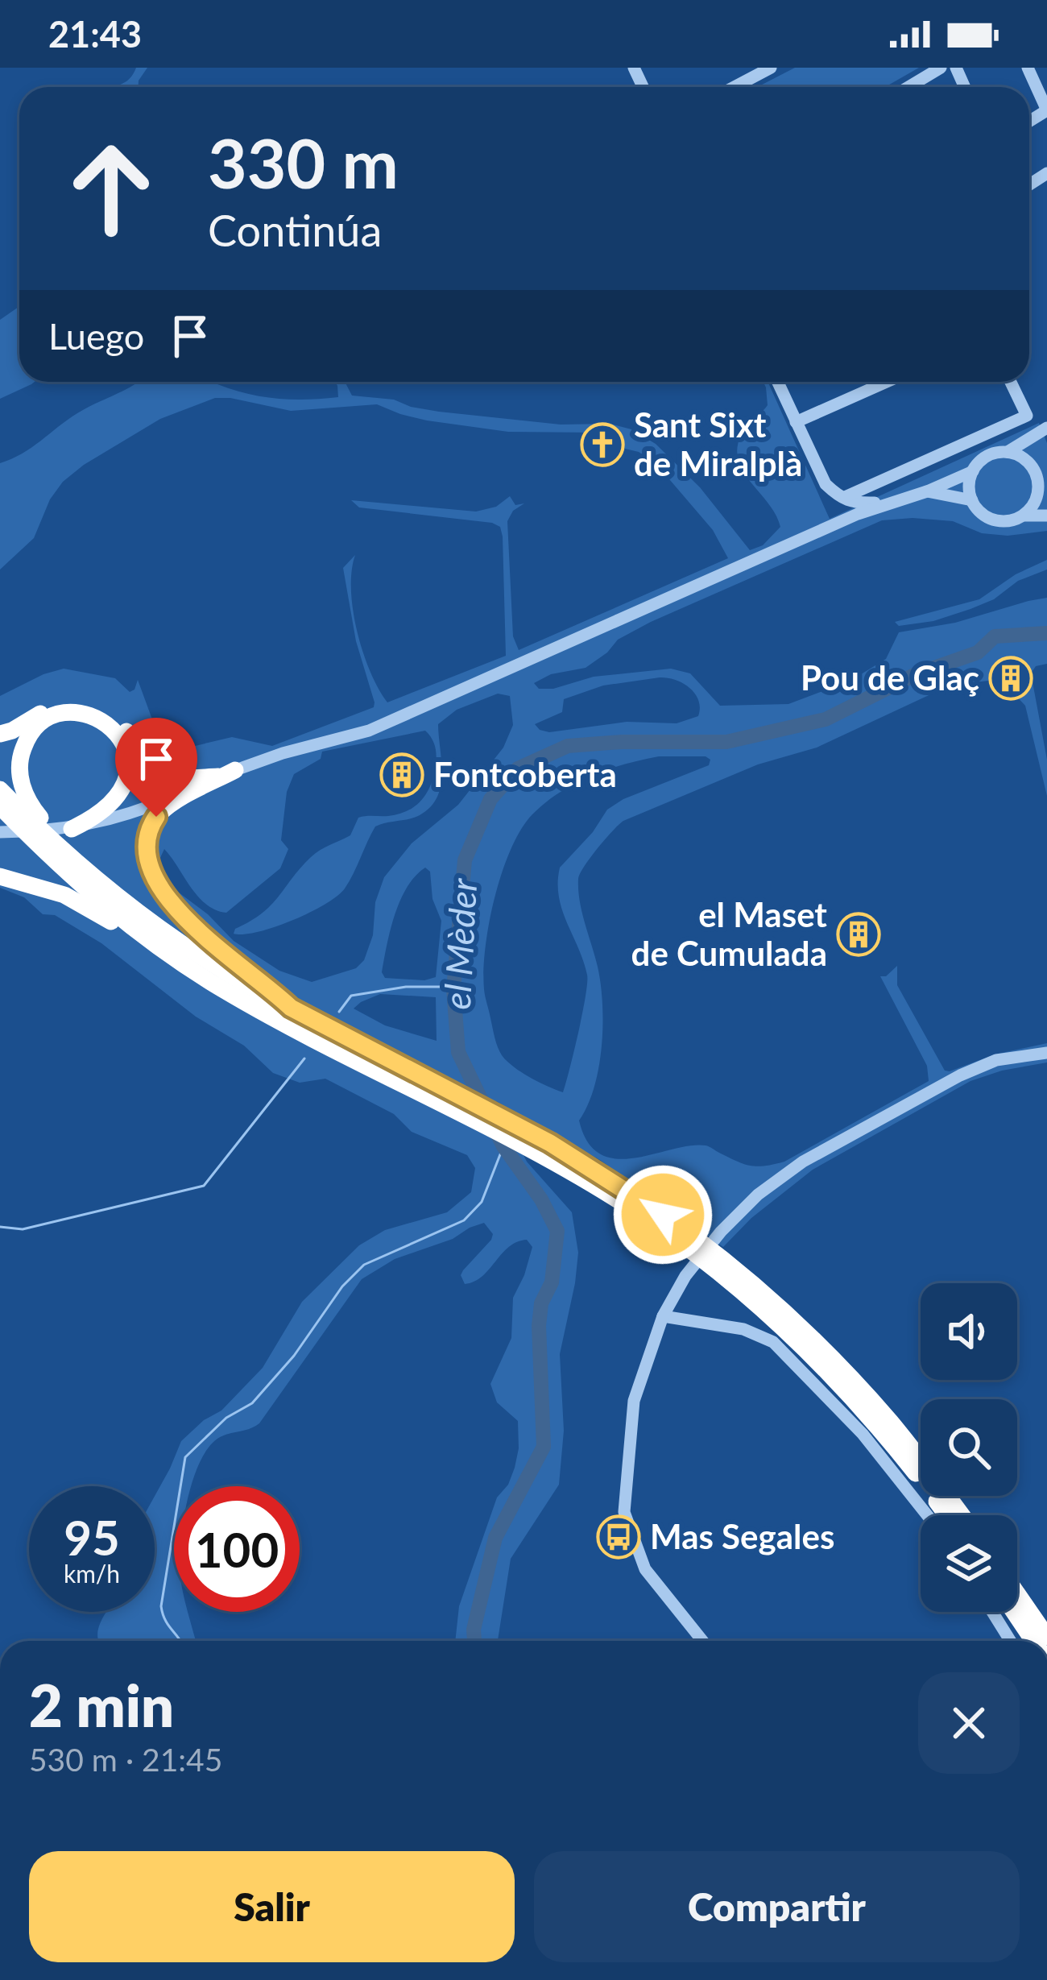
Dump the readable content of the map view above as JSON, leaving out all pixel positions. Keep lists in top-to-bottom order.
{
  "water": ["el Mèder"],
  "places": {
    "church": ["Sant Sixt de Miralplà"],
    "building": ["Pou de Glaç", "Fontcoberta", "el Maset de Cumulada"],
    "bus stop": ["Mas Segales"]
  },
  "page": {
    "status": "21:43",
    "turn": ["330 m", "Continúa"],
    "then": "Luego",
    "speed": "95 km/h",
    "limit": "100",
    "heading": ["2 min", "530 m · 21:45"],
    "buttons": ["Salir", "Compartir"]
  }
}
